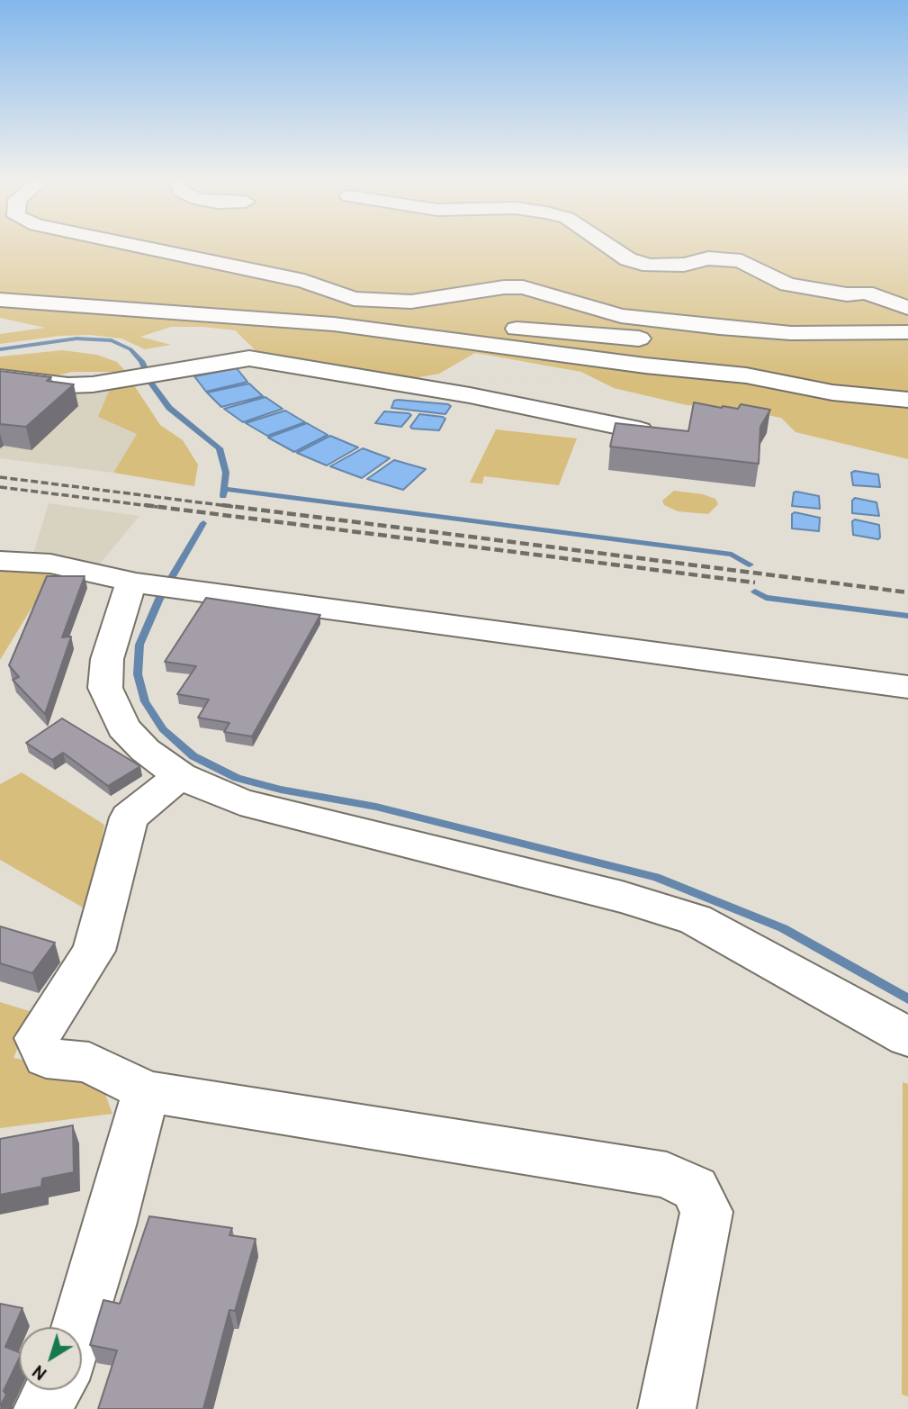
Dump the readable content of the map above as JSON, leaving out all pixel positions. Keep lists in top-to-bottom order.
{
  "north": "bottom left"
}
